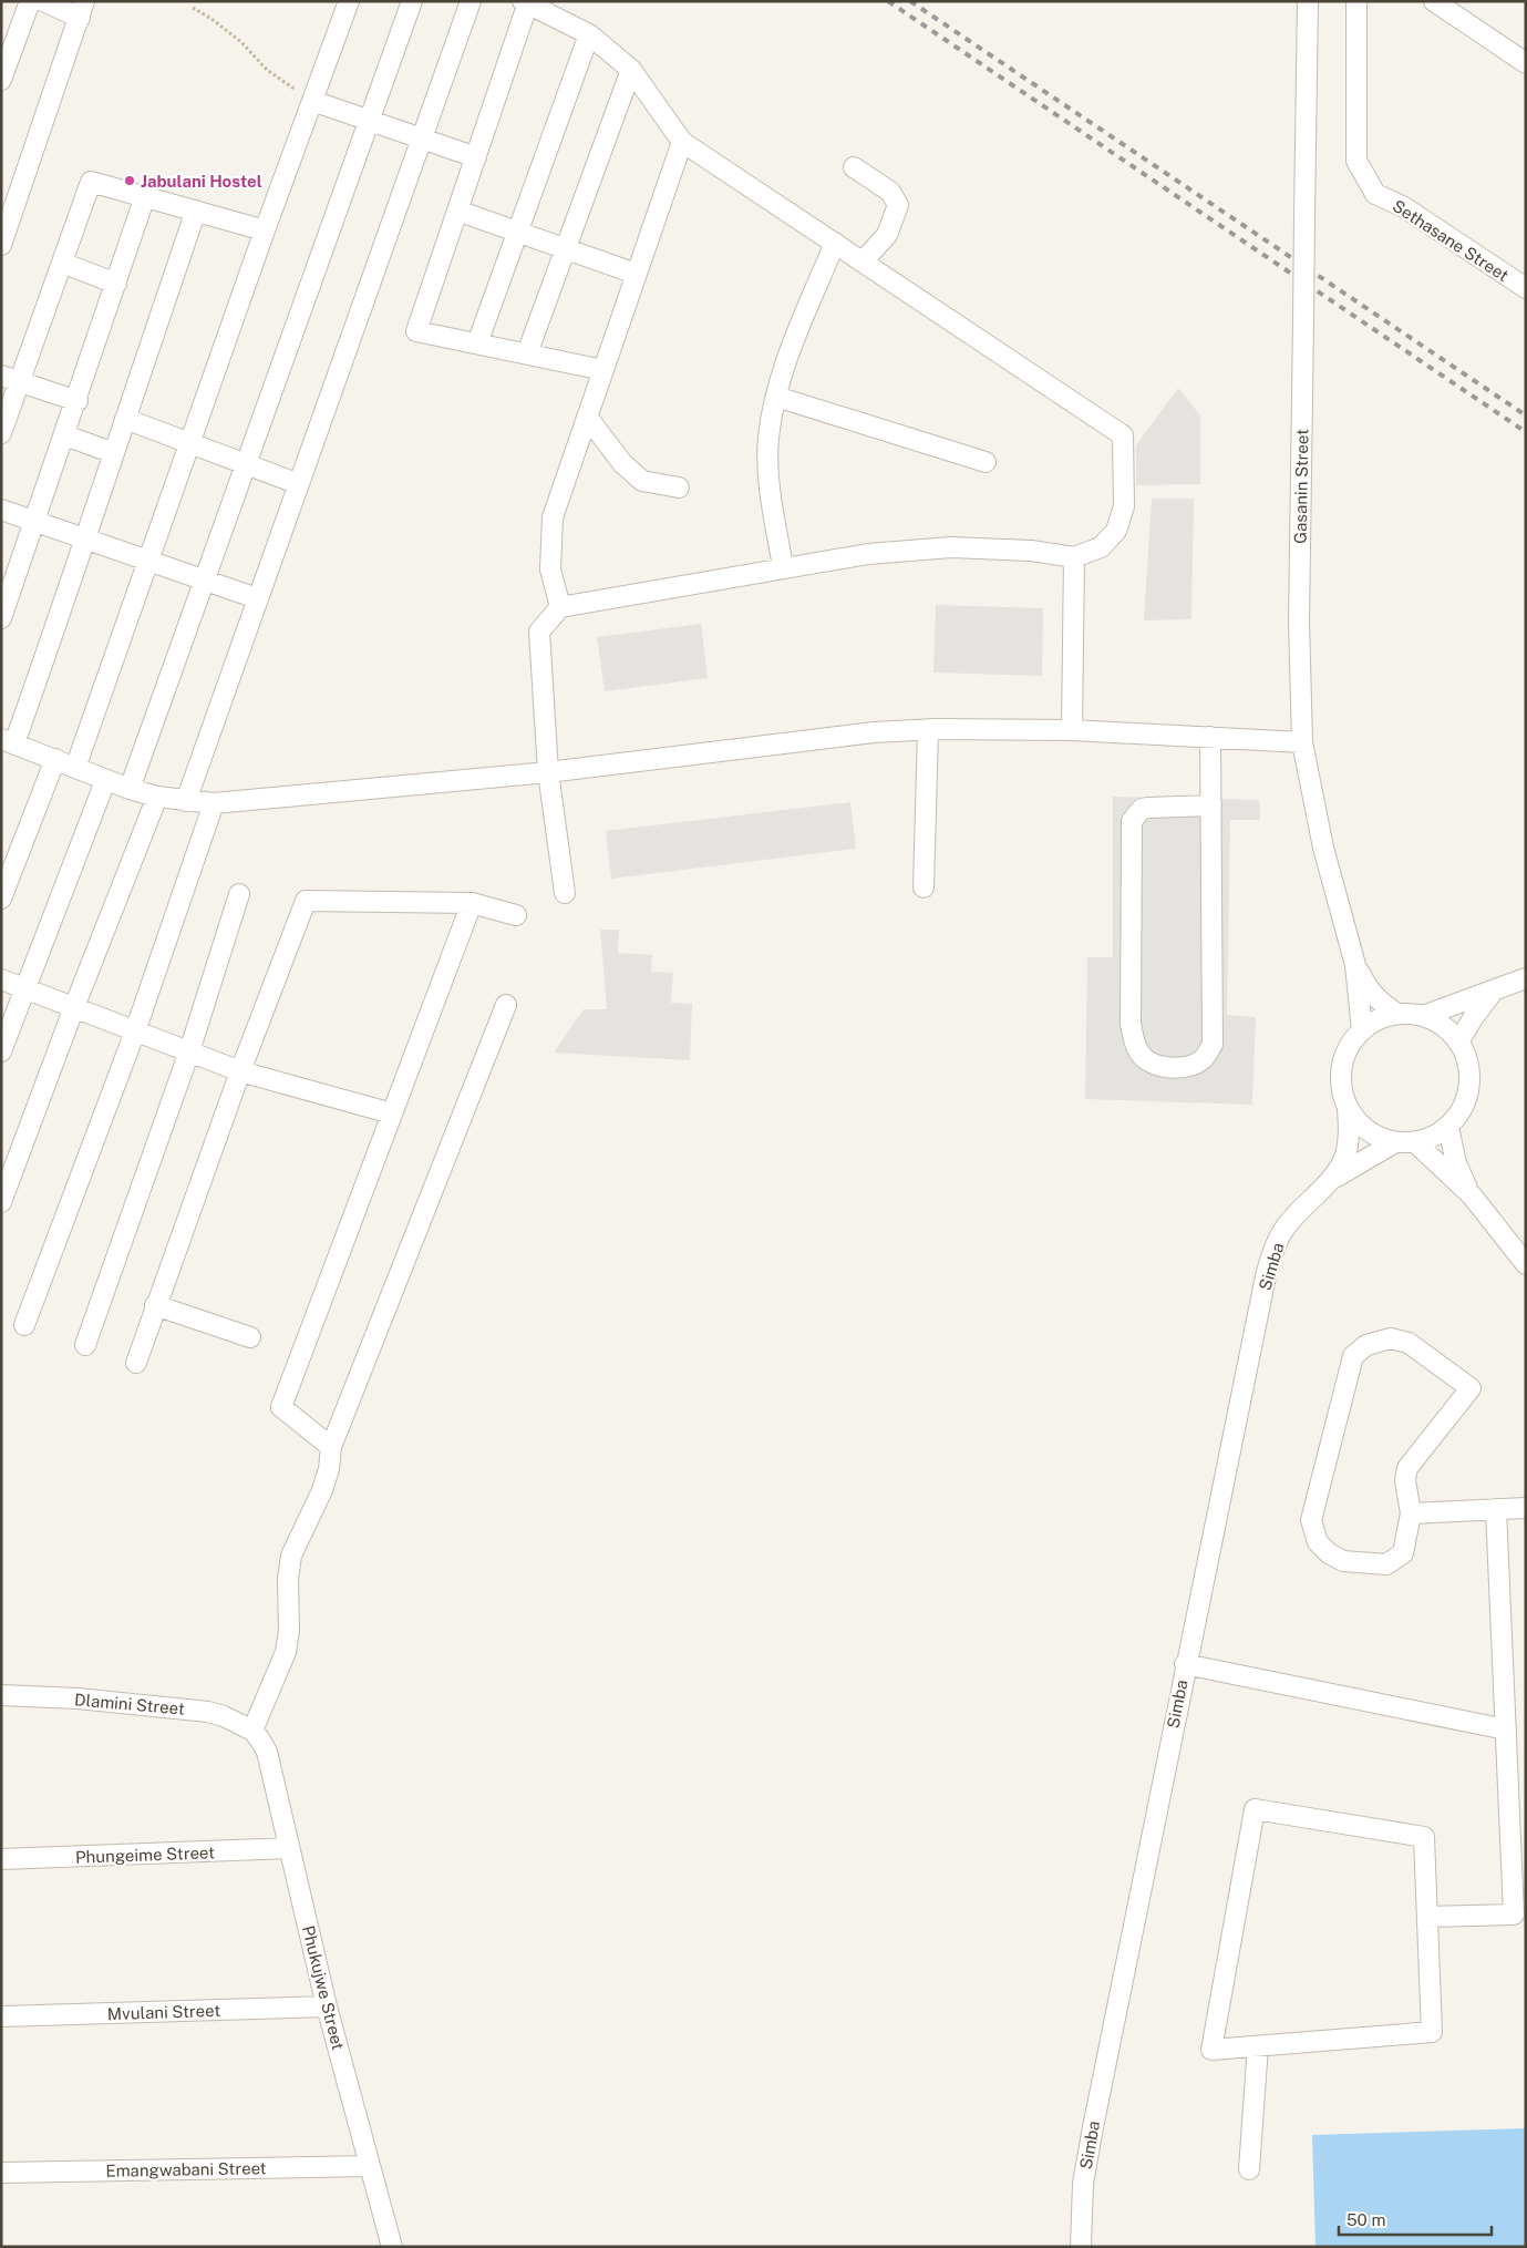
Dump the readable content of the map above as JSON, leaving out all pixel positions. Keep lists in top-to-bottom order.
{
  "streets": {
    "street": [
      "Sethasane Street",
      "Gasanin Street",
      "Simba",
      "Dlamini Street",
      "Phungeime Street",
      "Phukujwe Street",
      "Mvulani Street",
      "Emangwabani Street"
    ]
  },
  "crossings": [
    ["Dlamini Street", "Phukujwe Street"],
    ["Phungeime Street", "Phukujwe Street"],
    ["Phukujwe Street", "Mvulani Street"],
    ["Phukujwe Street", "Emangwabani Street"]
  ],
  "places": ["Jabulani Hostel"],
  "scale_bar": "50 m"
}
